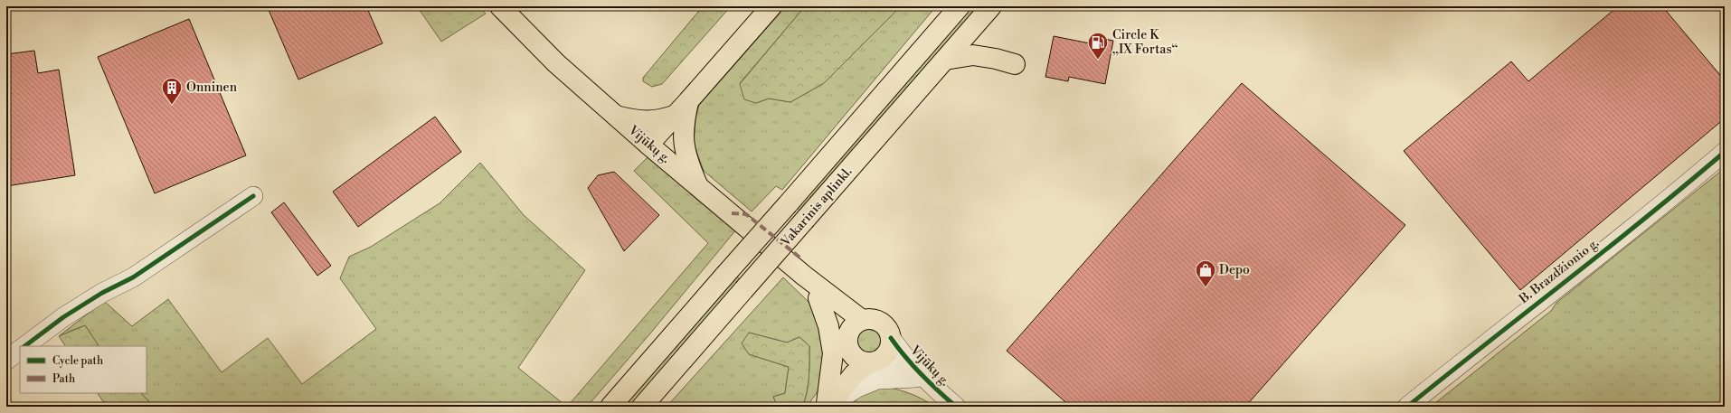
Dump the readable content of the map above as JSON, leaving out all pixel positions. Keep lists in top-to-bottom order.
{
  "streets": {
    "main road": ["Vijūkų g.", "Vakarinis aplinkl."],
    "street": ["B. Brazdžionio g."]
  },
  "places": {
    "fuel station": ["Circle K „IX Fortas“"],
    "building": ["Onninen"],
    "shop": ["Depo"]
  },
  "legend": ["Cycle path", "Path"]
}
